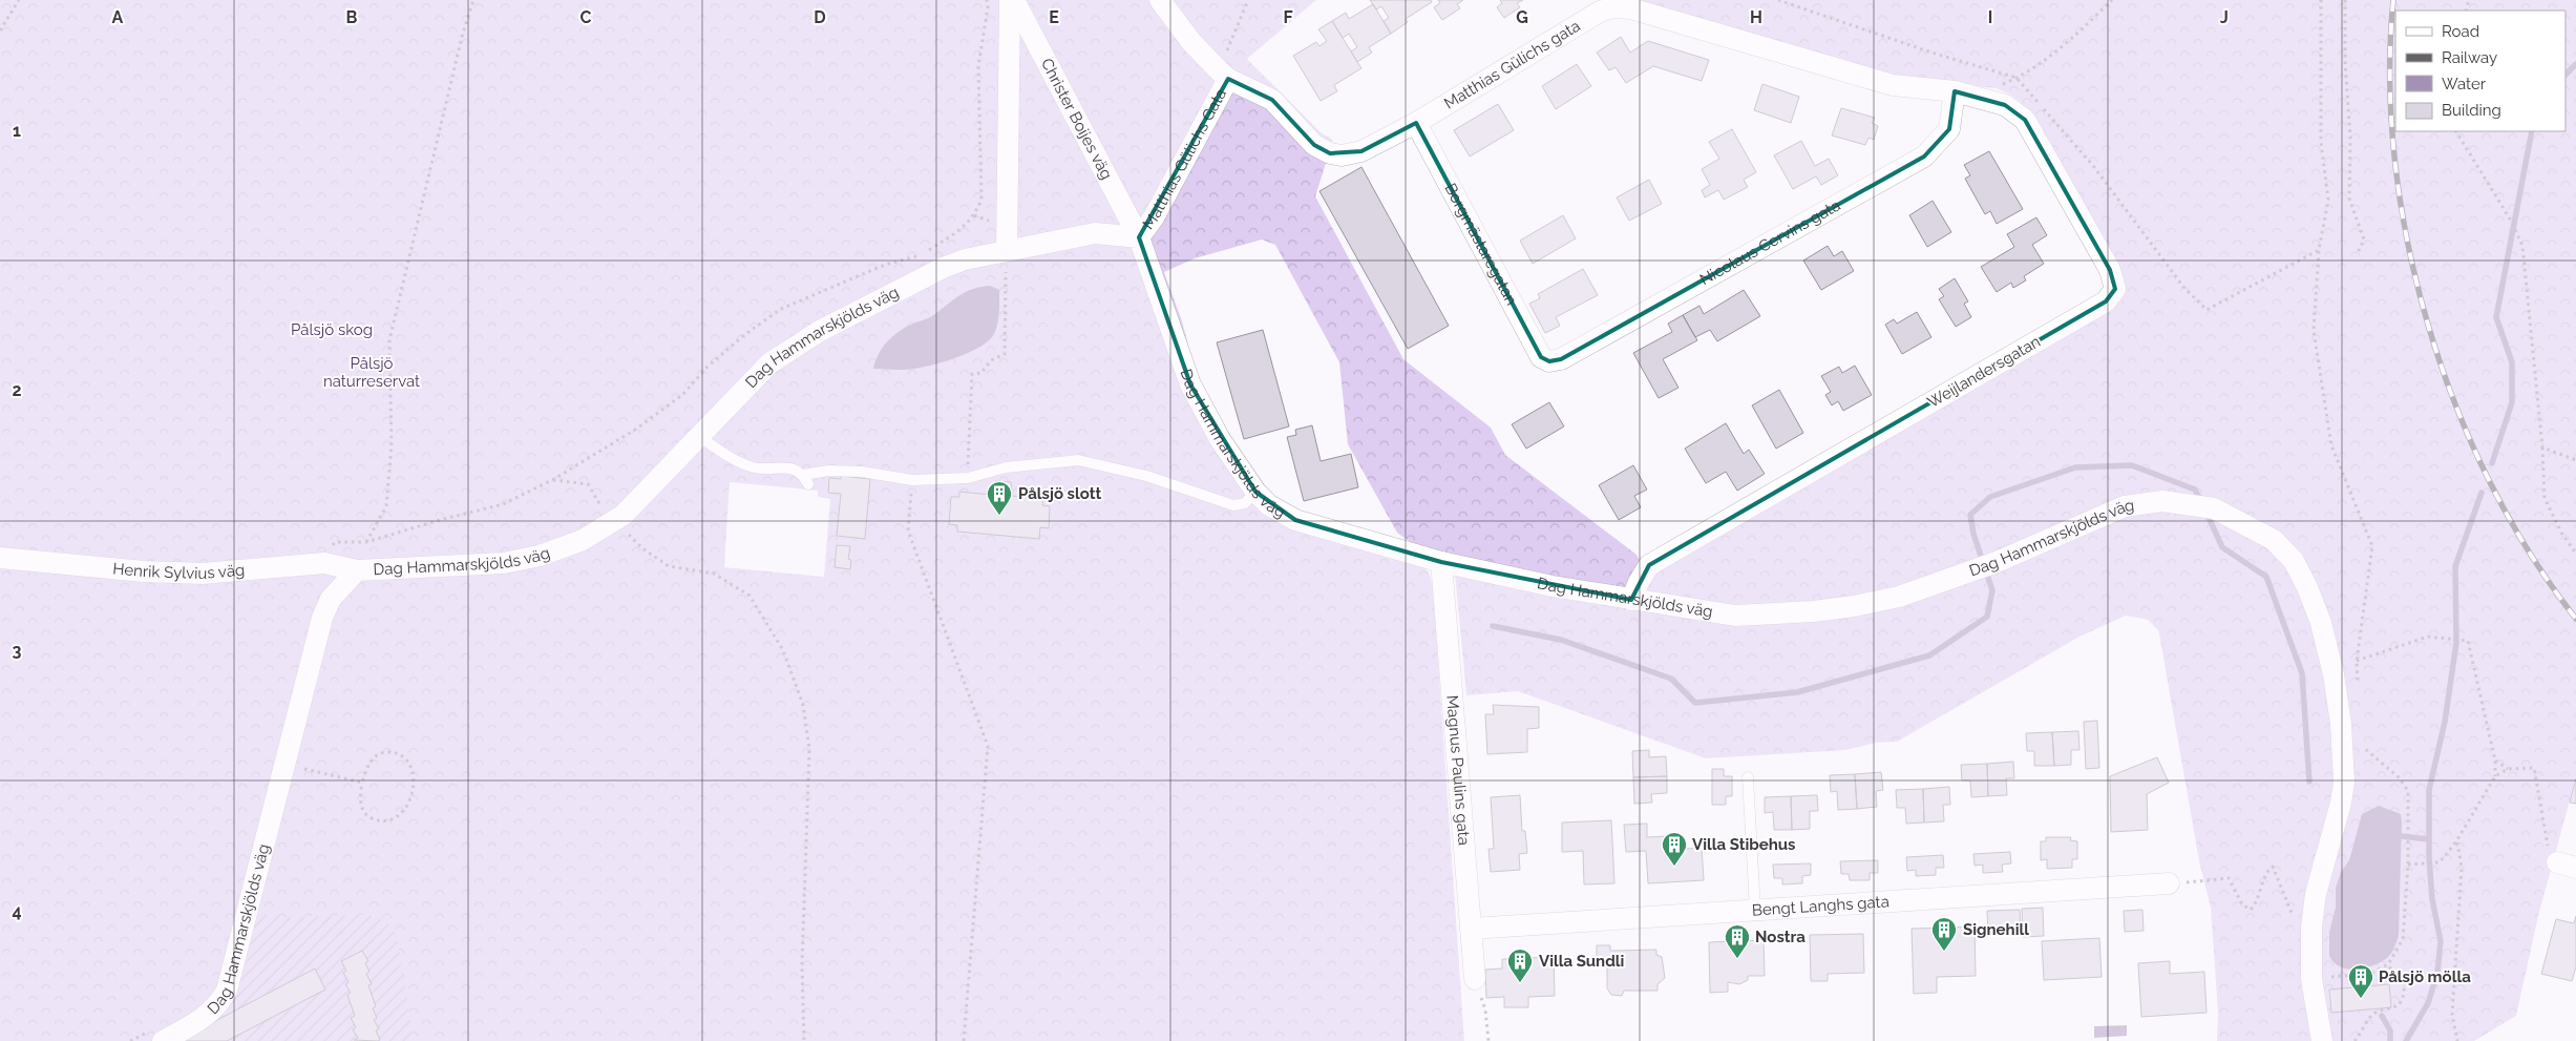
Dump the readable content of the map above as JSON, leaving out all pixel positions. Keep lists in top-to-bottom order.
{
  "streets": {
    "street": [
      "Matthias Gülichs gata",
      "Christer Boijes väg",
      "Matthias Gülichs Gata",
      "Nicolaus Cervins gata",
      "Borgmästaregatan",
      "Dag Hammarskjölds väg",
      "Weijlandersgatan",
      "Henrik Sylvius väg",
      "Magnus Paulins gata",
      "Bengt Langhs gata"
    ]
  },
  "crossings": [
    ["Matthias Gülichs gata", "Matthias Gülichs Gata"],
    ["Matthias Gülichs gata", "Nicolaus Cervins gata"],
    ["Matthias Gülichs gata", "Borgmästaregatan"],
    ["Matthias Gülichs gata", "Weijlandersgatan"],
    ["Christer Boijes väg", "Matthias Gülichs Gata"],
    ["Christer Boijes väg", "Dag Hammarskjölds väg"],
    ["Matthias Gülichs Gata", "Dag Hammarskjölds väg"],
    ["Nicolaus Cervins gata", "Borgmästaregatan"],
    ["Nicolaus Cervins gata", "Weijlandersgatan"],
    ["Dag Hammarskjölds väg", "Weijlandersgatan"],
    ["Dag Hammarskjölds väg", "Henrik Sylvius väg"],
    ["Dag Hammarskjölds väg", "Magnus Paulins gata"],
    ["Magnus Paulins gata", "Bengt Langhs gata"]
  ],
  "parks": ["Pålsjö skog", "Pålsjö naturreservat"],
  "places": {
    "building": [
      "Pålsjö slott",
      "Villa Stibehus",
      "Signehill",
      "Nostra",
      "Villa Sundli",
      "Pålsjö mölla"
    ]
  },
  "legend": [
    "Road",
    "Railway",
    "Water",
    "Building"
  ],
  "grid": {
    "columns": [
      "A",
      "B",
      "C",
      "D",
      "E",
      "F",
      "G",
      "H",
      "I",
      "J"
    ],
    "rows": [
      "1",
      "2",
      "3",
      "4"
    ]
  }
}
